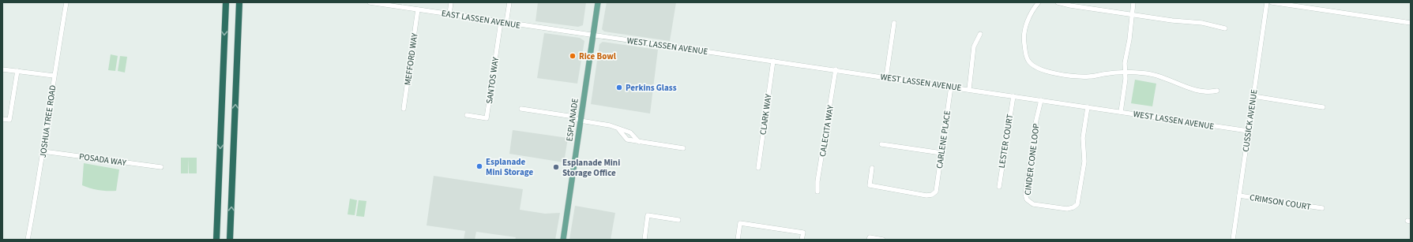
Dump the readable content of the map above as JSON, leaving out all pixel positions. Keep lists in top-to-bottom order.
{
  "streets": {
    "main road": ["ESPLANADE"],
    "street": [
      "EAST LASSEN AVENUE",
      "WEST LASSEN AVENUE",
      "MEFFORD WAY",
      "SANTOS WAY",
      "CLARK WAY",
      "CUSSICK AVENUE",
      "JOSHUA TREE ROAD",
      "CALECITA WAY",
      "CARLENE PLACE",
      "LESTER COURT",
      "POSADA WAY",
      "CINDER CONE LOOP",
      "CRIMSON COURT"
    ]
  },
  "crossings": [
    ["EAST LASSEN AVENUE", "WEST LASSEN AVENUE"],
    ["EAST LASSEN AVENUE", "MEFFORD WAY"],
    ["EAST LASSEN AVENUE", "SANTOS WAY"],
    ["EAST LASSEN AVENUE", "ESPLANADE"],
    ["WEST LASSEN AVENUE", "CLARK WAY"],
    ["WEST LASSEN AVENUE", "ESPLANADE"],
    ["WEST LASSEN AVENUE", "CUSSICK AVENUE"],
    ["WEST LASSEN AVENUE", "CALECITA WAY"],
    ["WEST LASSEN AVENUE", "CARLENE PLACE"],
    ["WEST LASSEN AVENUE", "LESTER COURT"],
    ["WEST LASSEN AVENUE", "CINDER CONE LOOP"],
    ["CUSSICK AVENUE", "CRIMSON COURT"],
    ["JOSHUA TREE ROAD", "POSADA WAY"]
  ],
  "places": [
    "Rice Bowl",
    "Perkins Glass",
    "Esplanade Mini Storage",
    "Esplanade Mini Storage Office"
  ]
}
